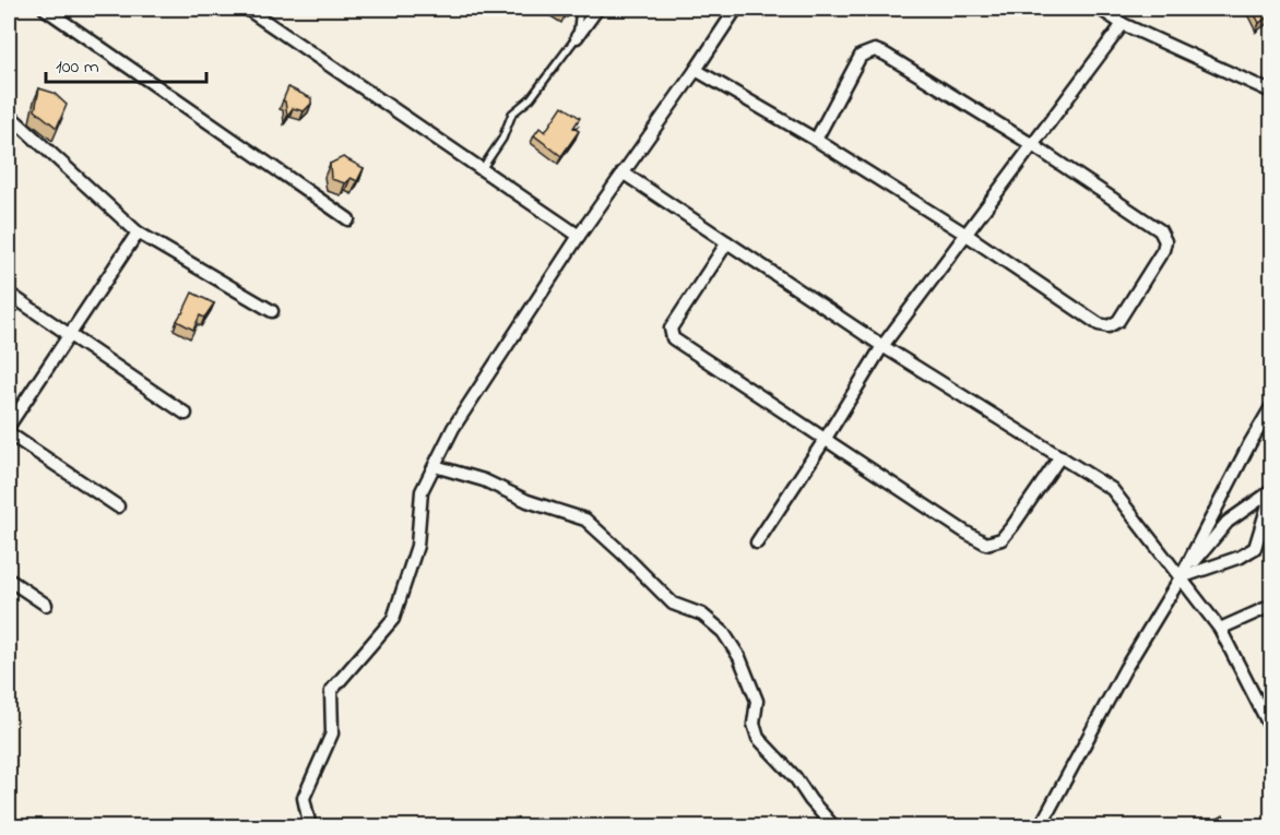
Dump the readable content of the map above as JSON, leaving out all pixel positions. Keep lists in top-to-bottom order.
{
  "scale_bar": "100 m"
}
